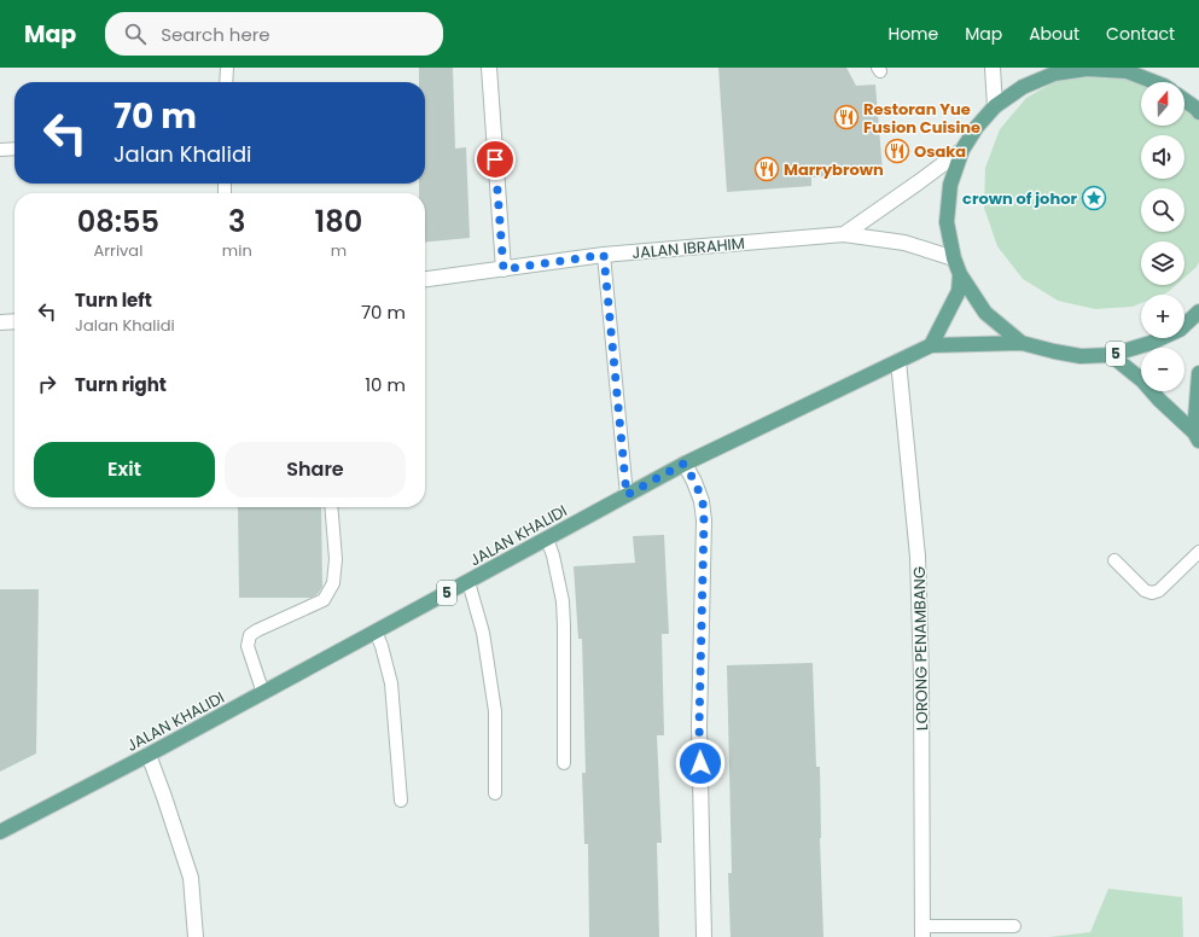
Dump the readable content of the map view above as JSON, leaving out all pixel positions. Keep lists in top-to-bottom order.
{
  "streets": {
    "main road": ["5", "JALAN KHALIDI"],
    "street": ["JALAN IBRAHIM", "LORONG PENAMBANG"]
  },
  "crossings": [
    ["5", "JALAN KHALIDI"],
    ["JALAN KHALIDI", "LORONG PENAMBANG"]
  ],
  "places": {
    "restaurant": ["Restoran Yue Fusion Cuisine", "Osaka", "Marrybrown"],
    "place": ["crown of johor"]
  },
  "north": "top",
  "page": {
    "header": "Map",
    "search": "Search here",
    "nav": [
      "Home",
      "Map",
      "About",
      "Contact"
    ],
    "map_buttons": ["+", "−"],
    "turn": ["70 m", "Jalan Khalidi"],
    "eta": [
      "08:55",
      "Arrival",
      "3",
      "min",
      "180",
      "m"
    ],
    "list": [
      {
        "name": "Turn left",
        "note": "Jalan Khalidi",
        "value": "70 m"
      },
      {
        "name": "Turn right",
        "value": "10 m"
      }
    ],
    "buttons": ["Exit", "Share"]
  }
}
